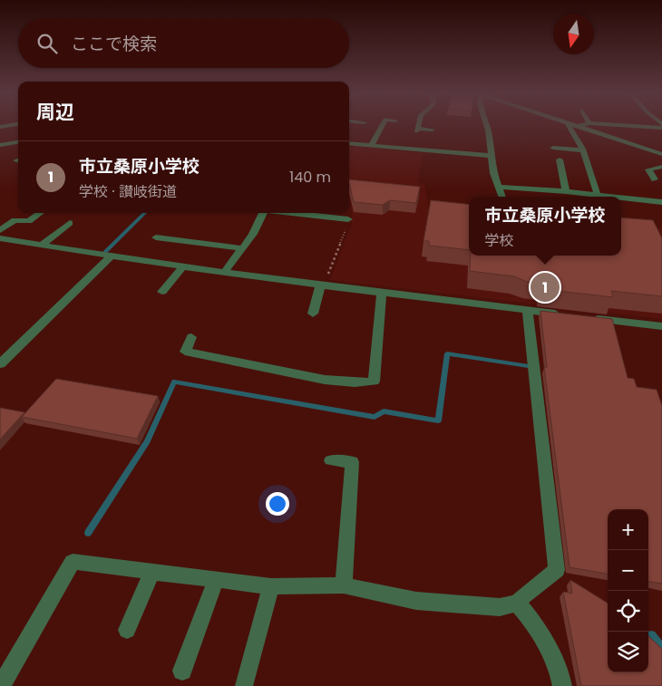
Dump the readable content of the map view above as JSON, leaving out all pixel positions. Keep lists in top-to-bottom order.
{
  "north": "bottom",
  "page": {
    "search": "ここで検索",
    "heading": "周辺",
    "list": [
      {
        "mark": "1",
        "name": "市立桑原小学校",
        "note": "学校 · 讃岐街道",
        "value": "140 m"
      }
    ],
    "popup": ["市立桑原小学校", "学校"],
    "pins": "1",
    "map_buttons": ["+", "−"]
  }
}
